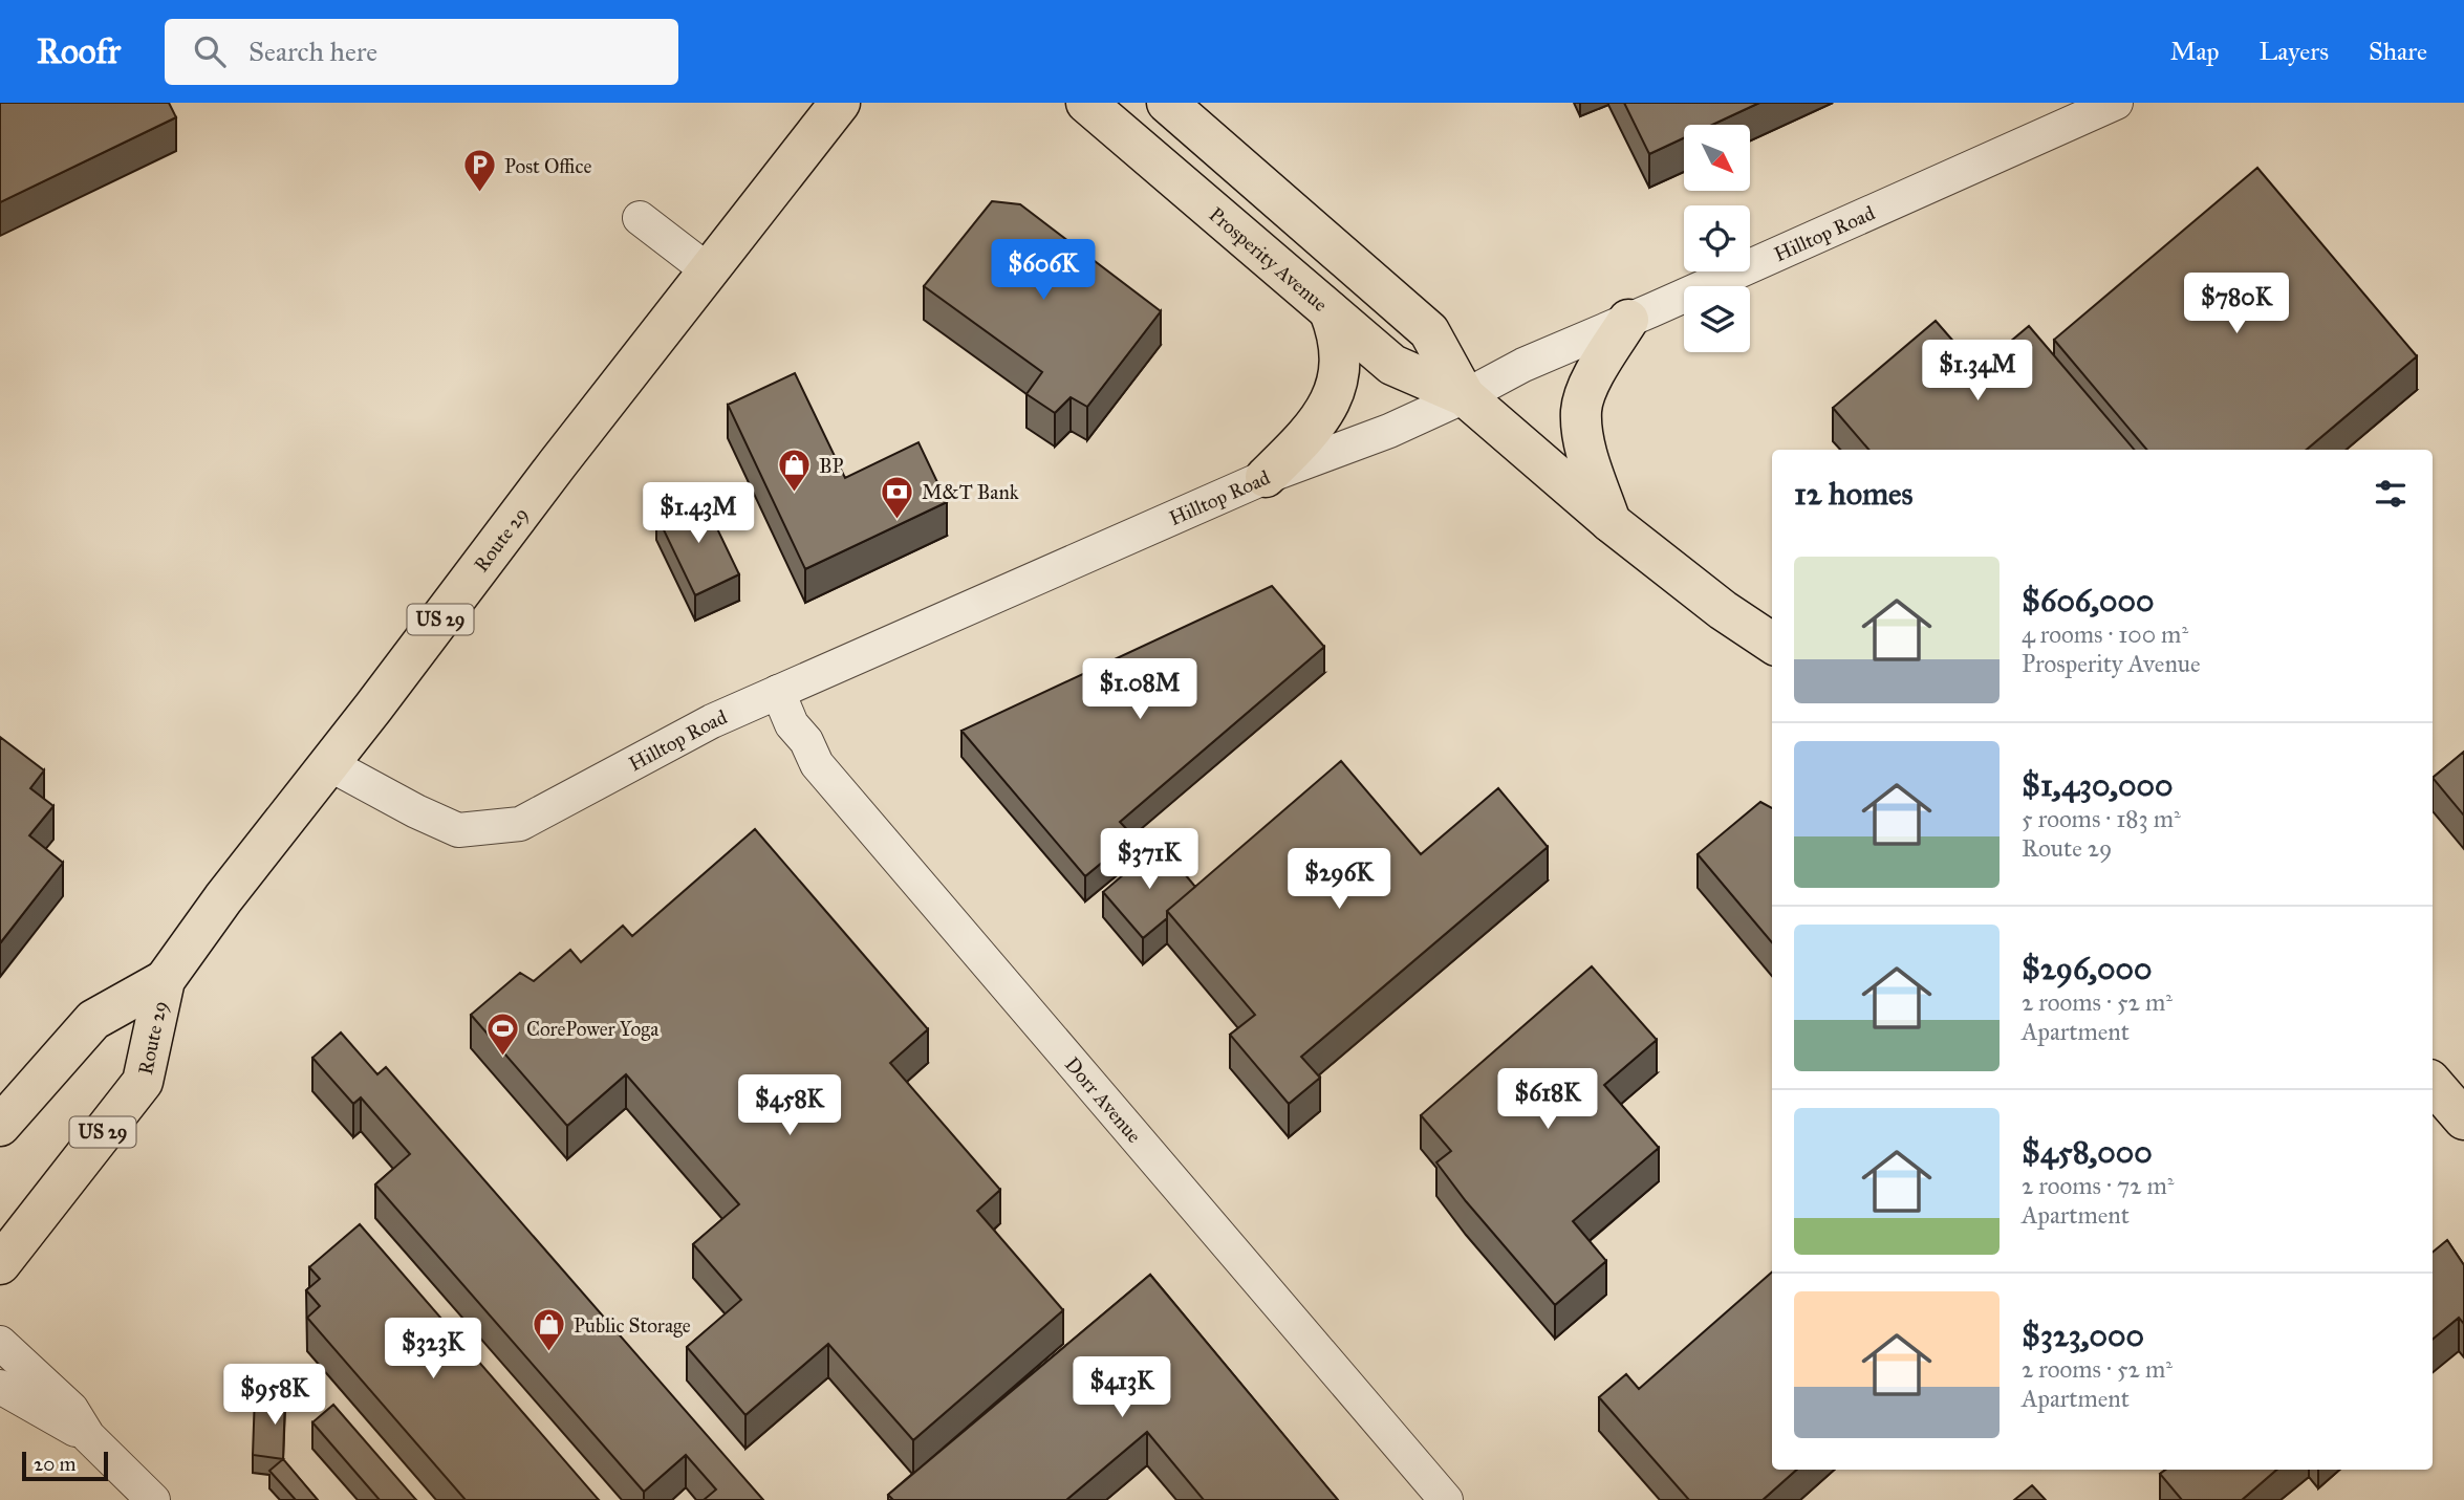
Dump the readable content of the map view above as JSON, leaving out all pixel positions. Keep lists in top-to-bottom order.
{
  "streets": {
    "main road": ["Prosperity Avenue", "Route 29", "US 29"],
    "street": ["Hilltop Road", "Dorr Avenue"]
  },
  "crossings": [
    ["Hilltop Road", "Prosperity Avenue"],
    ["Hilltop Road", "Route 29"],
    ["Hilltop Road", "Dorr Avenue"]
  ],
  "places": {
    "parking": ["Post Office"],
    "shop": ["BP", "Public Storage"],
    "bank": ["M&T Bank"],
    "sports": ["CorePower Yoga"]
  },
  "scale_bar": "20 m",
  "north": "bottom right",
  "page": {
    "header": "Roofr",
    "search": "Search here",
    "nav": ["Map", "Layers", "Share"],
    "price": [
      "$606K",
      "$780K",
      "$1.34M",
      "$1.43M",
      "$1.08M",
      "$371K",
      "$296K",
      "$618K",
      "$458K",
      "$323K",
      "$413K",
      "$958K"
    ],
    "heading": "12 homes",
    "list": [
      {
        "name": "$606,000",
        "note": "4 rooms · 100 m² · Prosperity Avenue"
      },
      {
        "name": "$1,430,000",
        "note": "5 rooms · 183 m² · Route 29"
      },
      {
        "name": "$296,000",
        "note": "2 rooms · 52 m² · Apartment"
      },
      {
        "name": "$458,000",
        "note": "2 rooms · 72 m² · Apartment"
      },
      {
        "name": "$323,000",
        "note": "2 rooms · 52 m² · Apartment"
      }
    ],
    "scale": "20 m"
  }
}
